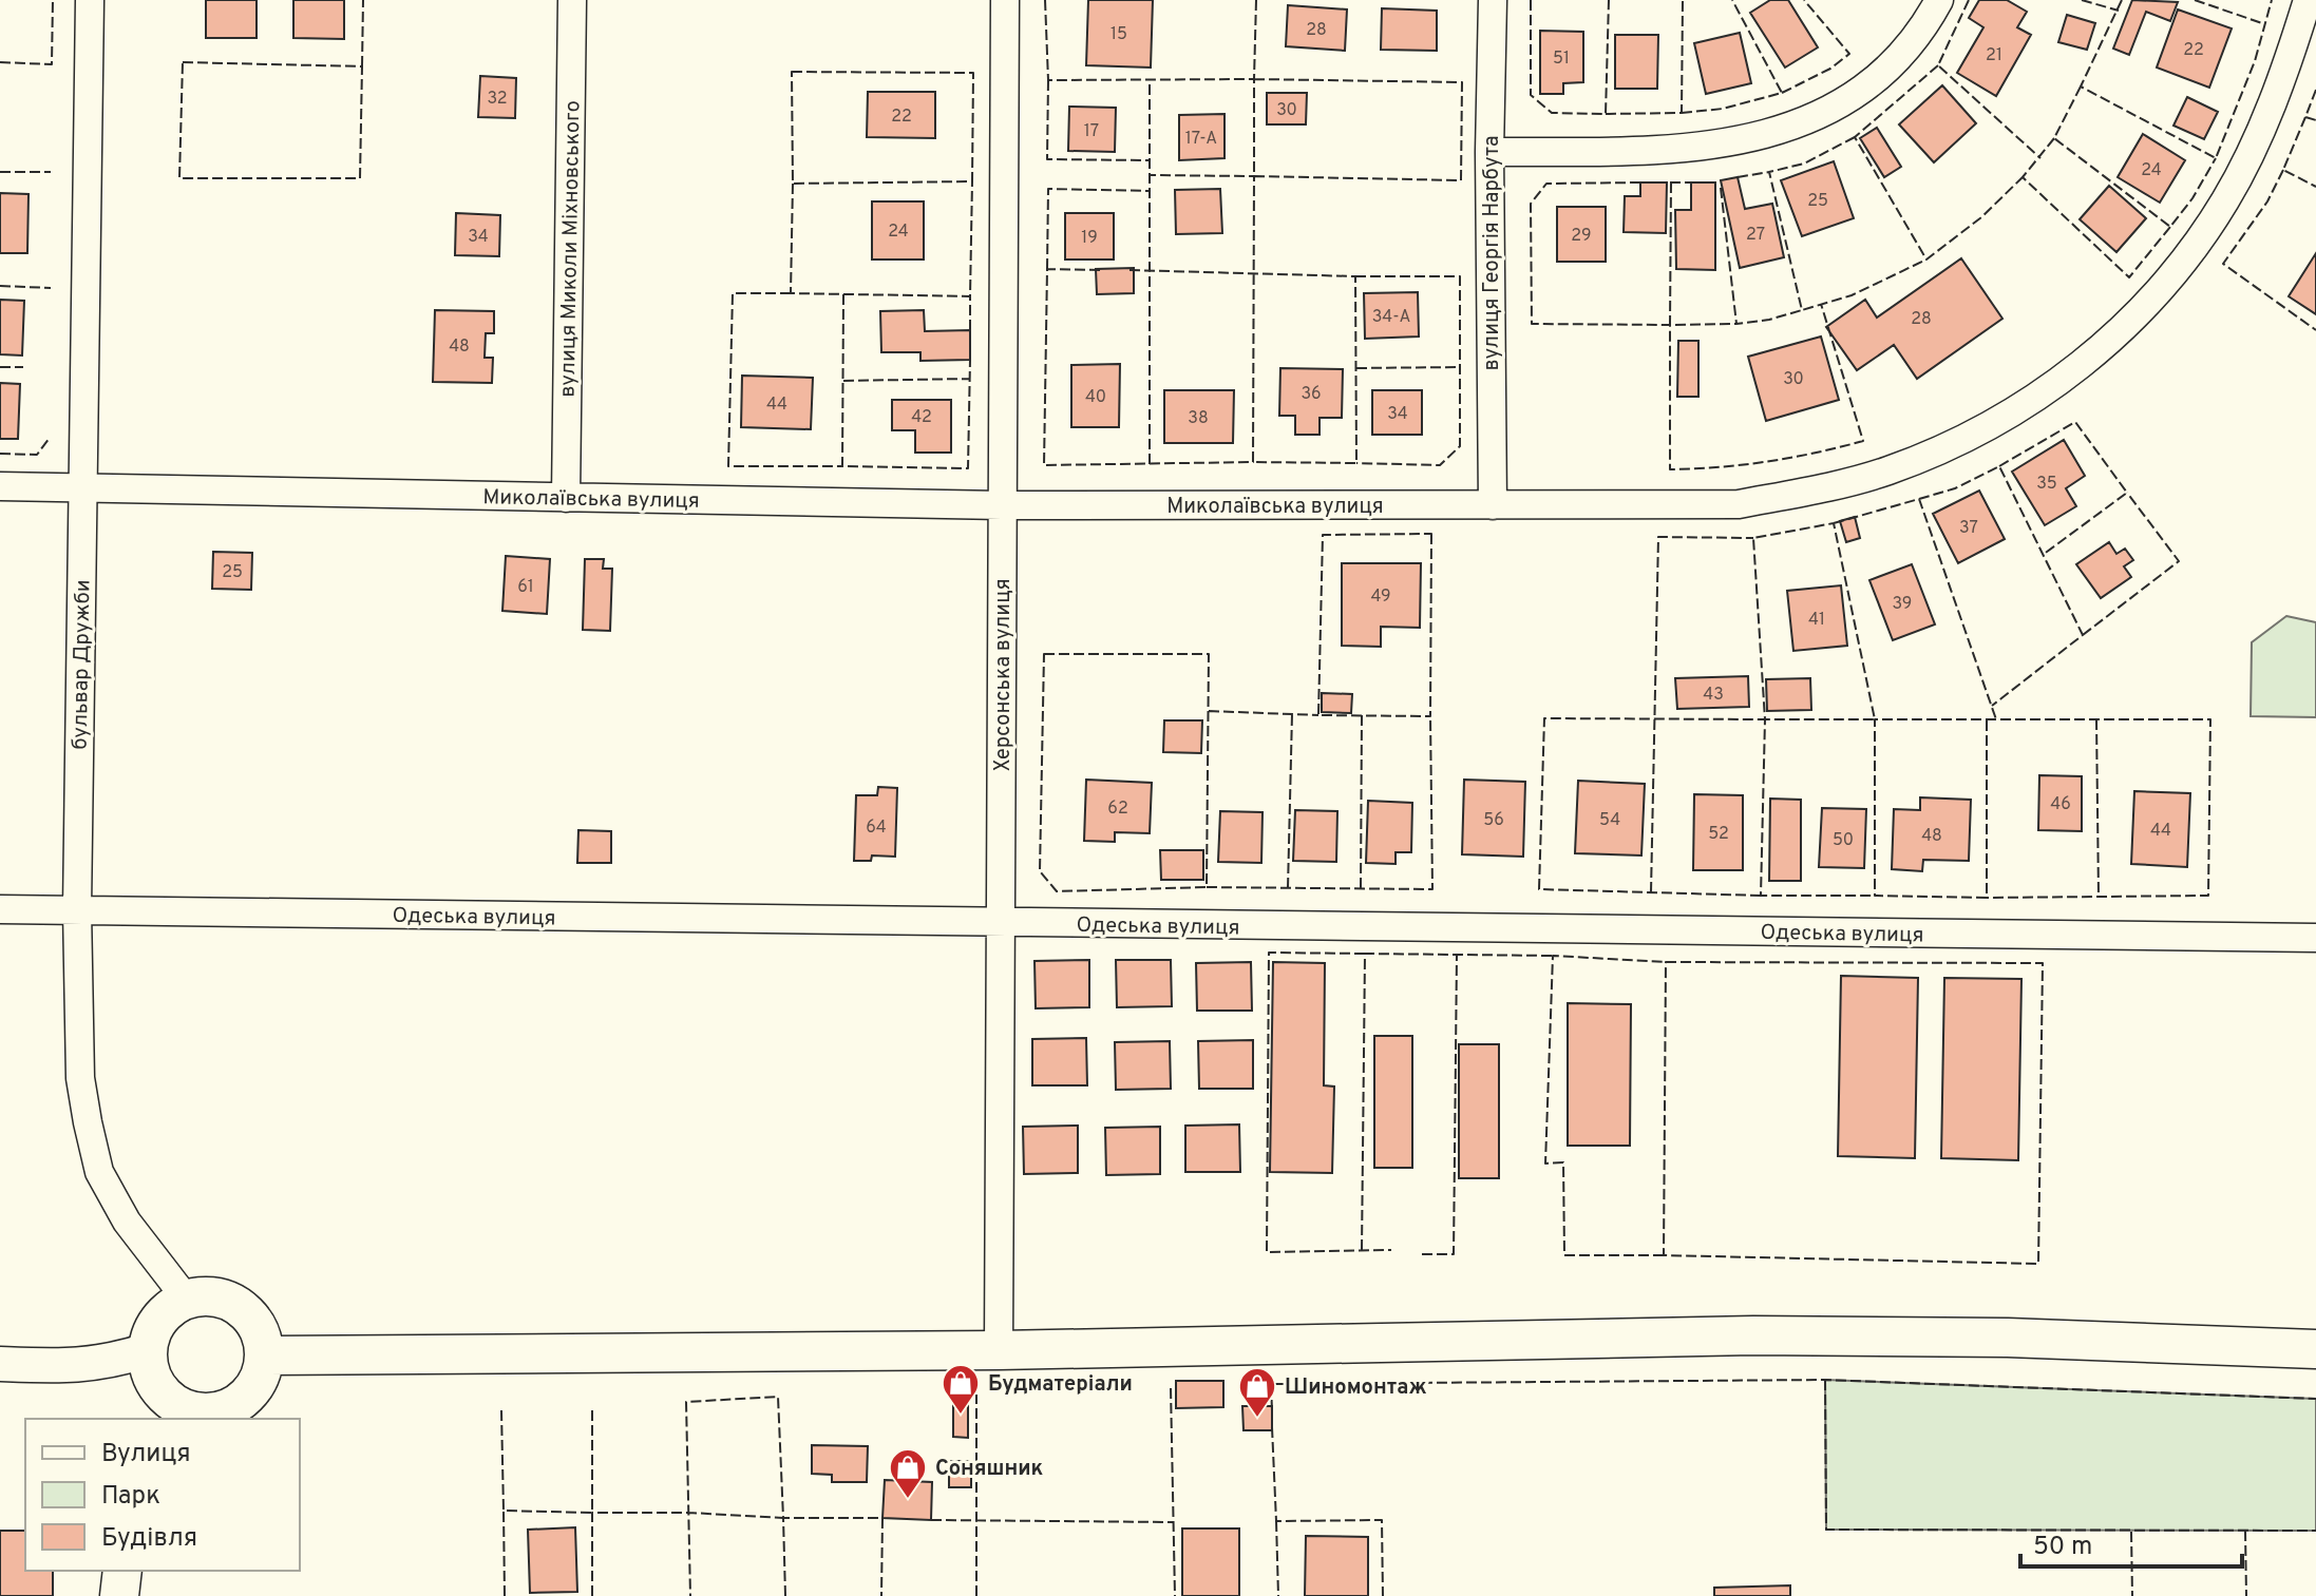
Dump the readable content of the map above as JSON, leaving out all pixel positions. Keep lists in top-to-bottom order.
{
  "streets": {
    "street": [
      "вулиця Миколи Міхновського",
      "вулиця Георгія Нарбута",
      "Миколаївська вулиця",
      "бульвар Дружби",
      "Херсонська вулиця",
      "Одеська вулиця"
    ]
  },
  "crossings": [
    ["вулиця Миколи Міхновського", "Миколаївська вулиця"],
    ["вулиця Георгія Нарбута", "Миколаївська вулиця"],
    ["Миколаївська вулиця", "бульвар Дружби"],
    ["Миколаївська вулиця", "Херсонська вулиця"],
    ["бульвар Дружби", "Одеська вулиця"],
    ["Херсонська вулиця", "Одеська вулиця"]
  ],
  "places": {
    "shop": ["Будматеріали", "Шиномонтаж", "Соняшник"]
  },
  "house_numbers": [
    "28",
    "15",
    "22",
    "21",
    "51",
    "32",
    "30",
    "22",
    "17",
    "17-А",
    "24",
    "25",
    "24",
    "27",
    "29",
    "34",
    "19",
    "34-А",
    "28",
    "48",
    "30",
    "36",
    "40",
    "44",
    "34",
    "42",
    "38",
    "35",
    "37",
    "25",
    "61",
    "49",
    "39",
    "41",
    "43",
    "46",
    "62",
    "56",
    "54",
    "64",
    "44",
    "52",
    "48",
    "50"
  ],
  "legend": ["Вулиця", "Парк", "Будівля"],
  "scale_bar": "50 m"
}
